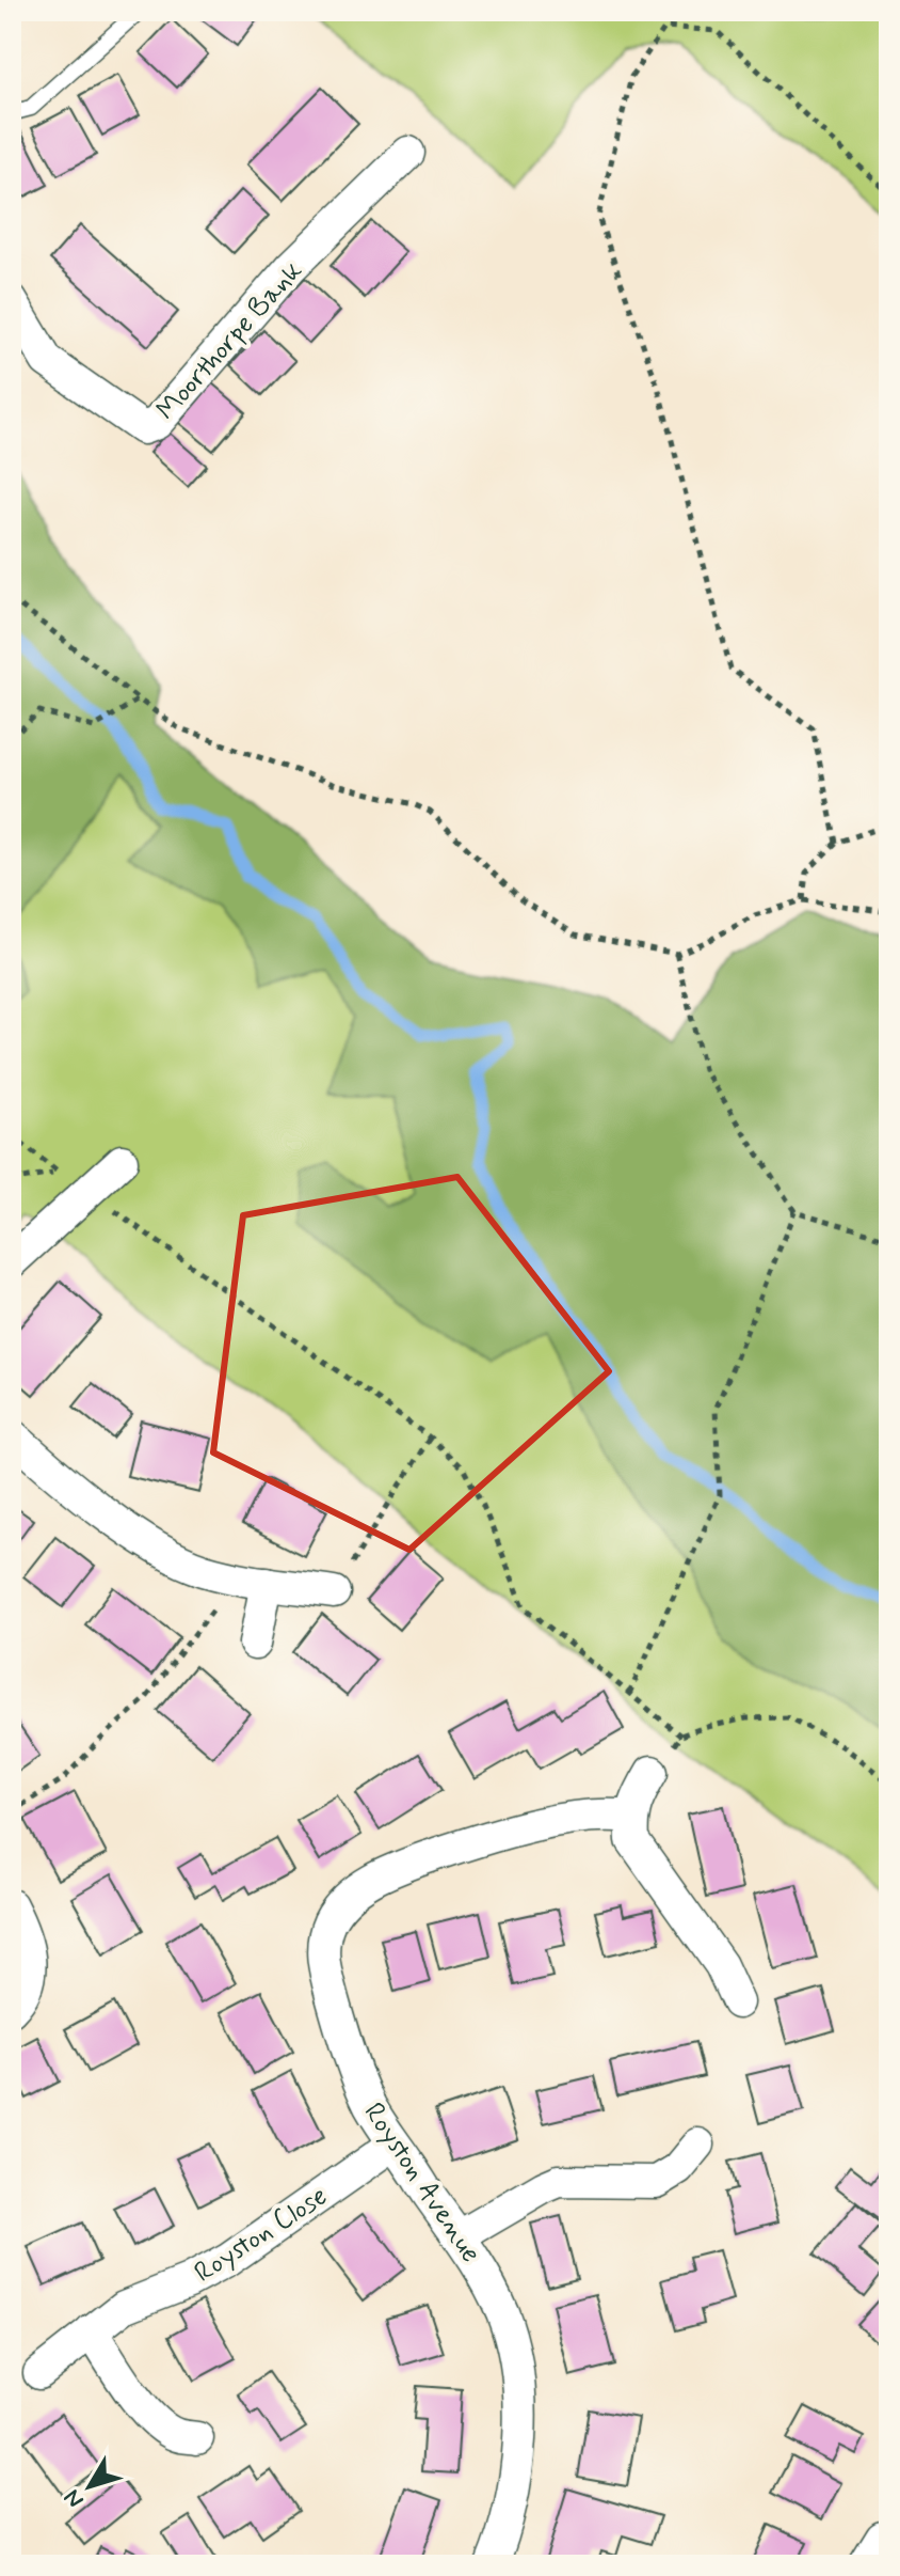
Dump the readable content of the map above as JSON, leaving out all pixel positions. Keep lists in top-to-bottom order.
{
  "streets": {
    "street": ["Moorthorpe Bank", "Royston Avenue", "Royston Close"]
  },
  "crossings": [
    ["Royston Avenue", "Royston Close"]
  ],
  "north": "bottom left"
}
